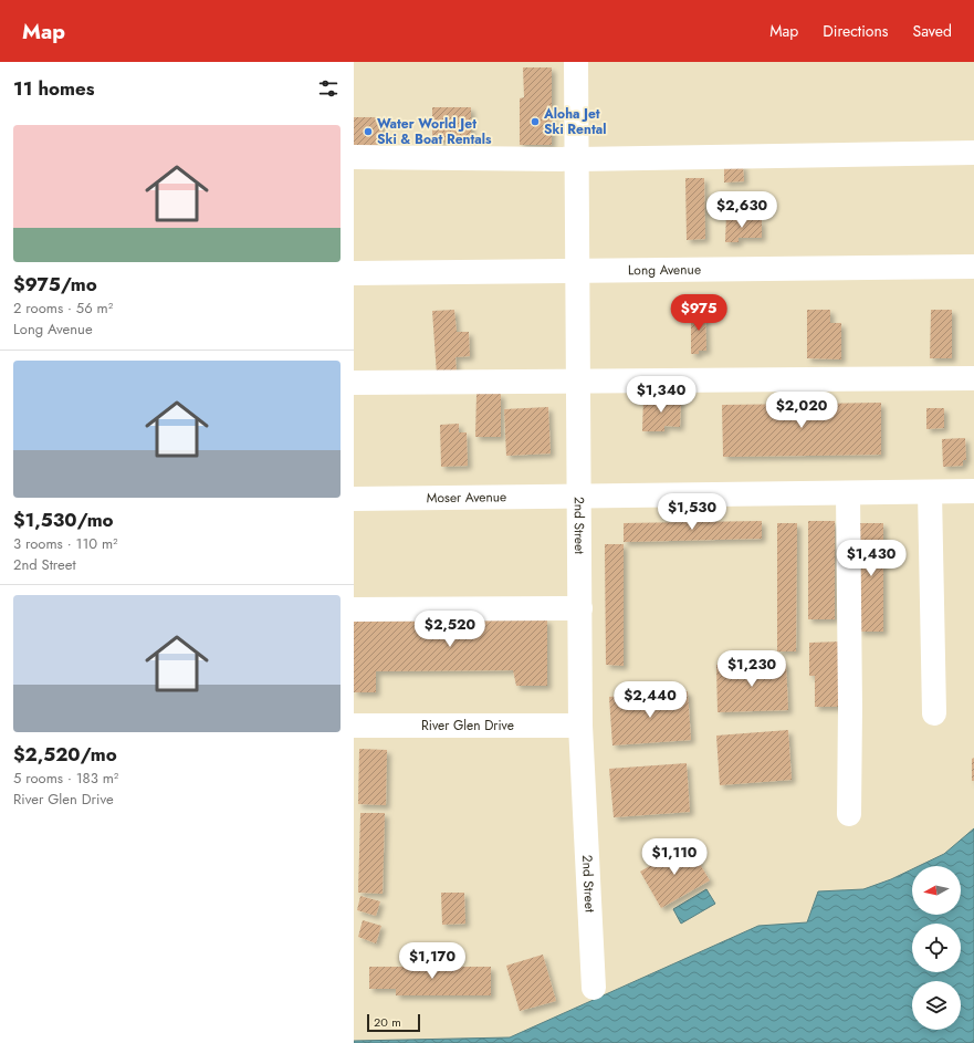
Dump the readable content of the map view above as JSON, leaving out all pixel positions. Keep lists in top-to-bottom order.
{
  "streets": {
    "street": [
      "Long Avenue",
      "Moser Avenue",
      "2nd Street",
      "River Glen Drive"
    ]
  },
  "crossings": [
    ["Long Avenue", "2nd Street"],
    ["Moser Avenue", "2nd Street"],
    ["2nd Street", "River Glen Drive"]
  ],
  "places": ["Aloha Jet Ski Rental", "Water World Jet Ski & Boat Rentals"],
  "scale_bar": "20 m",
  "north": "left",
  "page": {
    "header": "Map",
    "nav": ["Map", "Directions", "Saved"],
    "heading": "11 homes",
    "list": [
      {
        "name": "$975/mo",
        "note": "2 rooms · 56 m² · Long Avenue"
      },
      {
        "name": "$1,530/mo",
        "note": "3 rooms · 110 m² · 2nd Street"
      },
      {
        "name": "$2,520/mo",
        "note": "5 rooms · 183 m² · River Glen Drive"
      }
    ],
    "price": [
      "$2,630",
      "$975",
      "$1,340",
      "$2,020",
      "$1,530",
      "$1,430",
      "$2,520",
      "$1,230",
      "$2,440",
      "$1,110",
      "$1,170"
    ],
    "scale": "20 m"
  }
}
